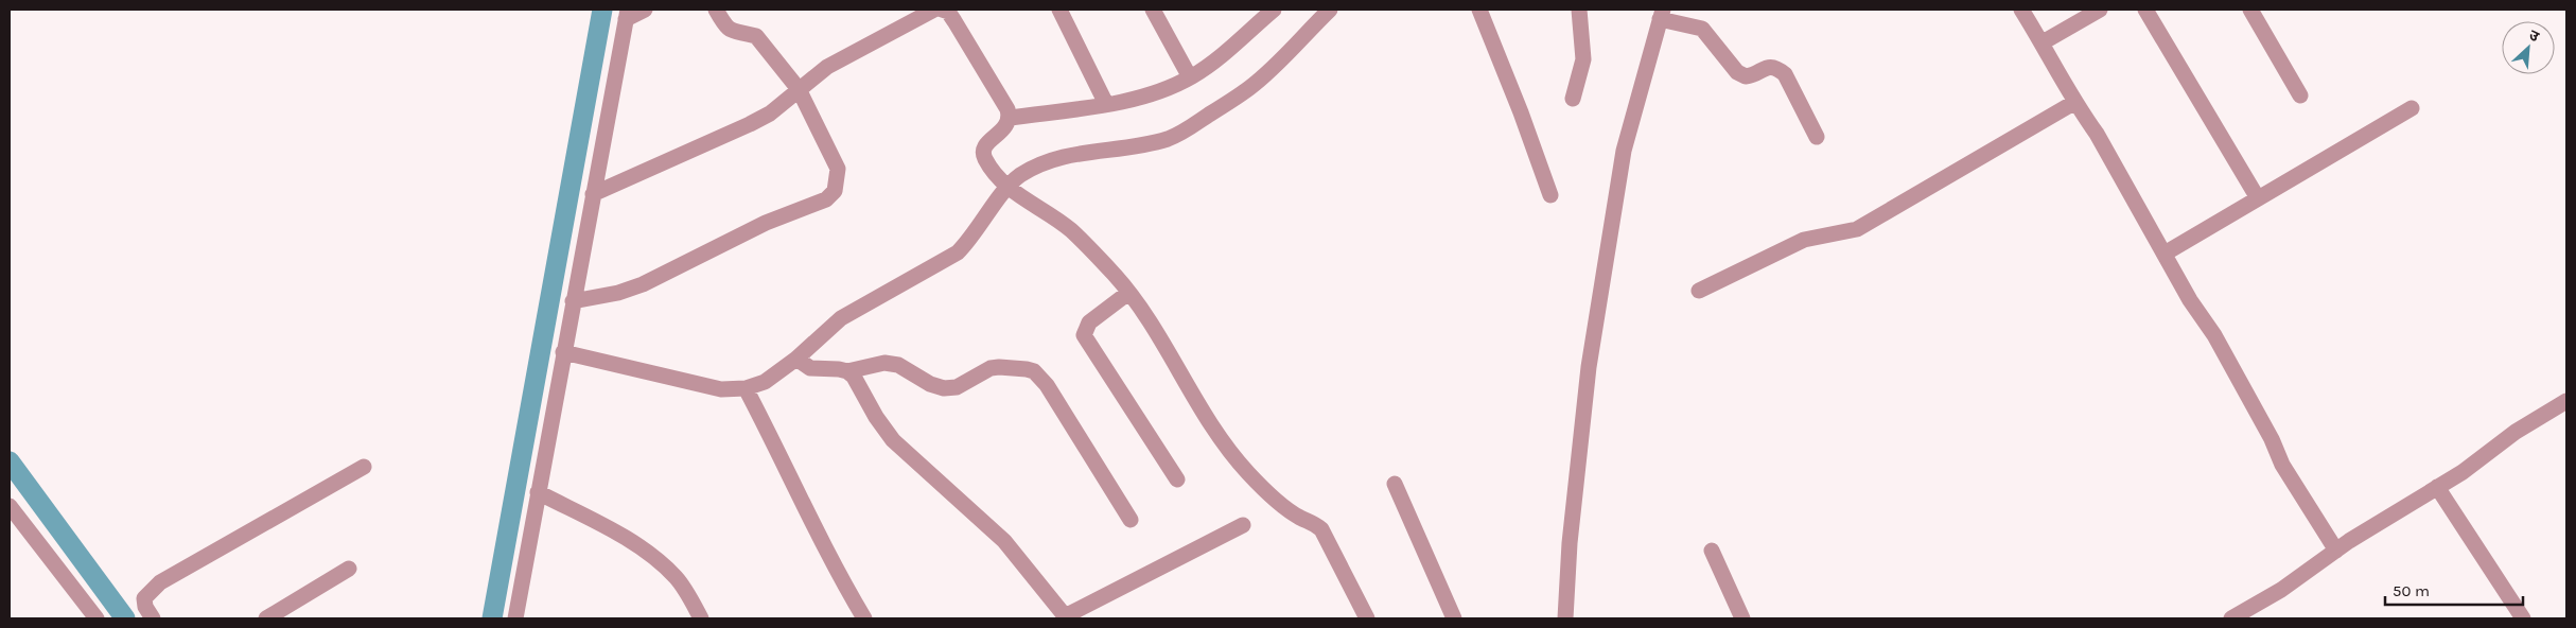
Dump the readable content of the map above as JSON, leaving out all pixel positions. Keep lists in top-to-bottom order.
{
  "scale_bar": "50 m",
  "north": "top right"
}
